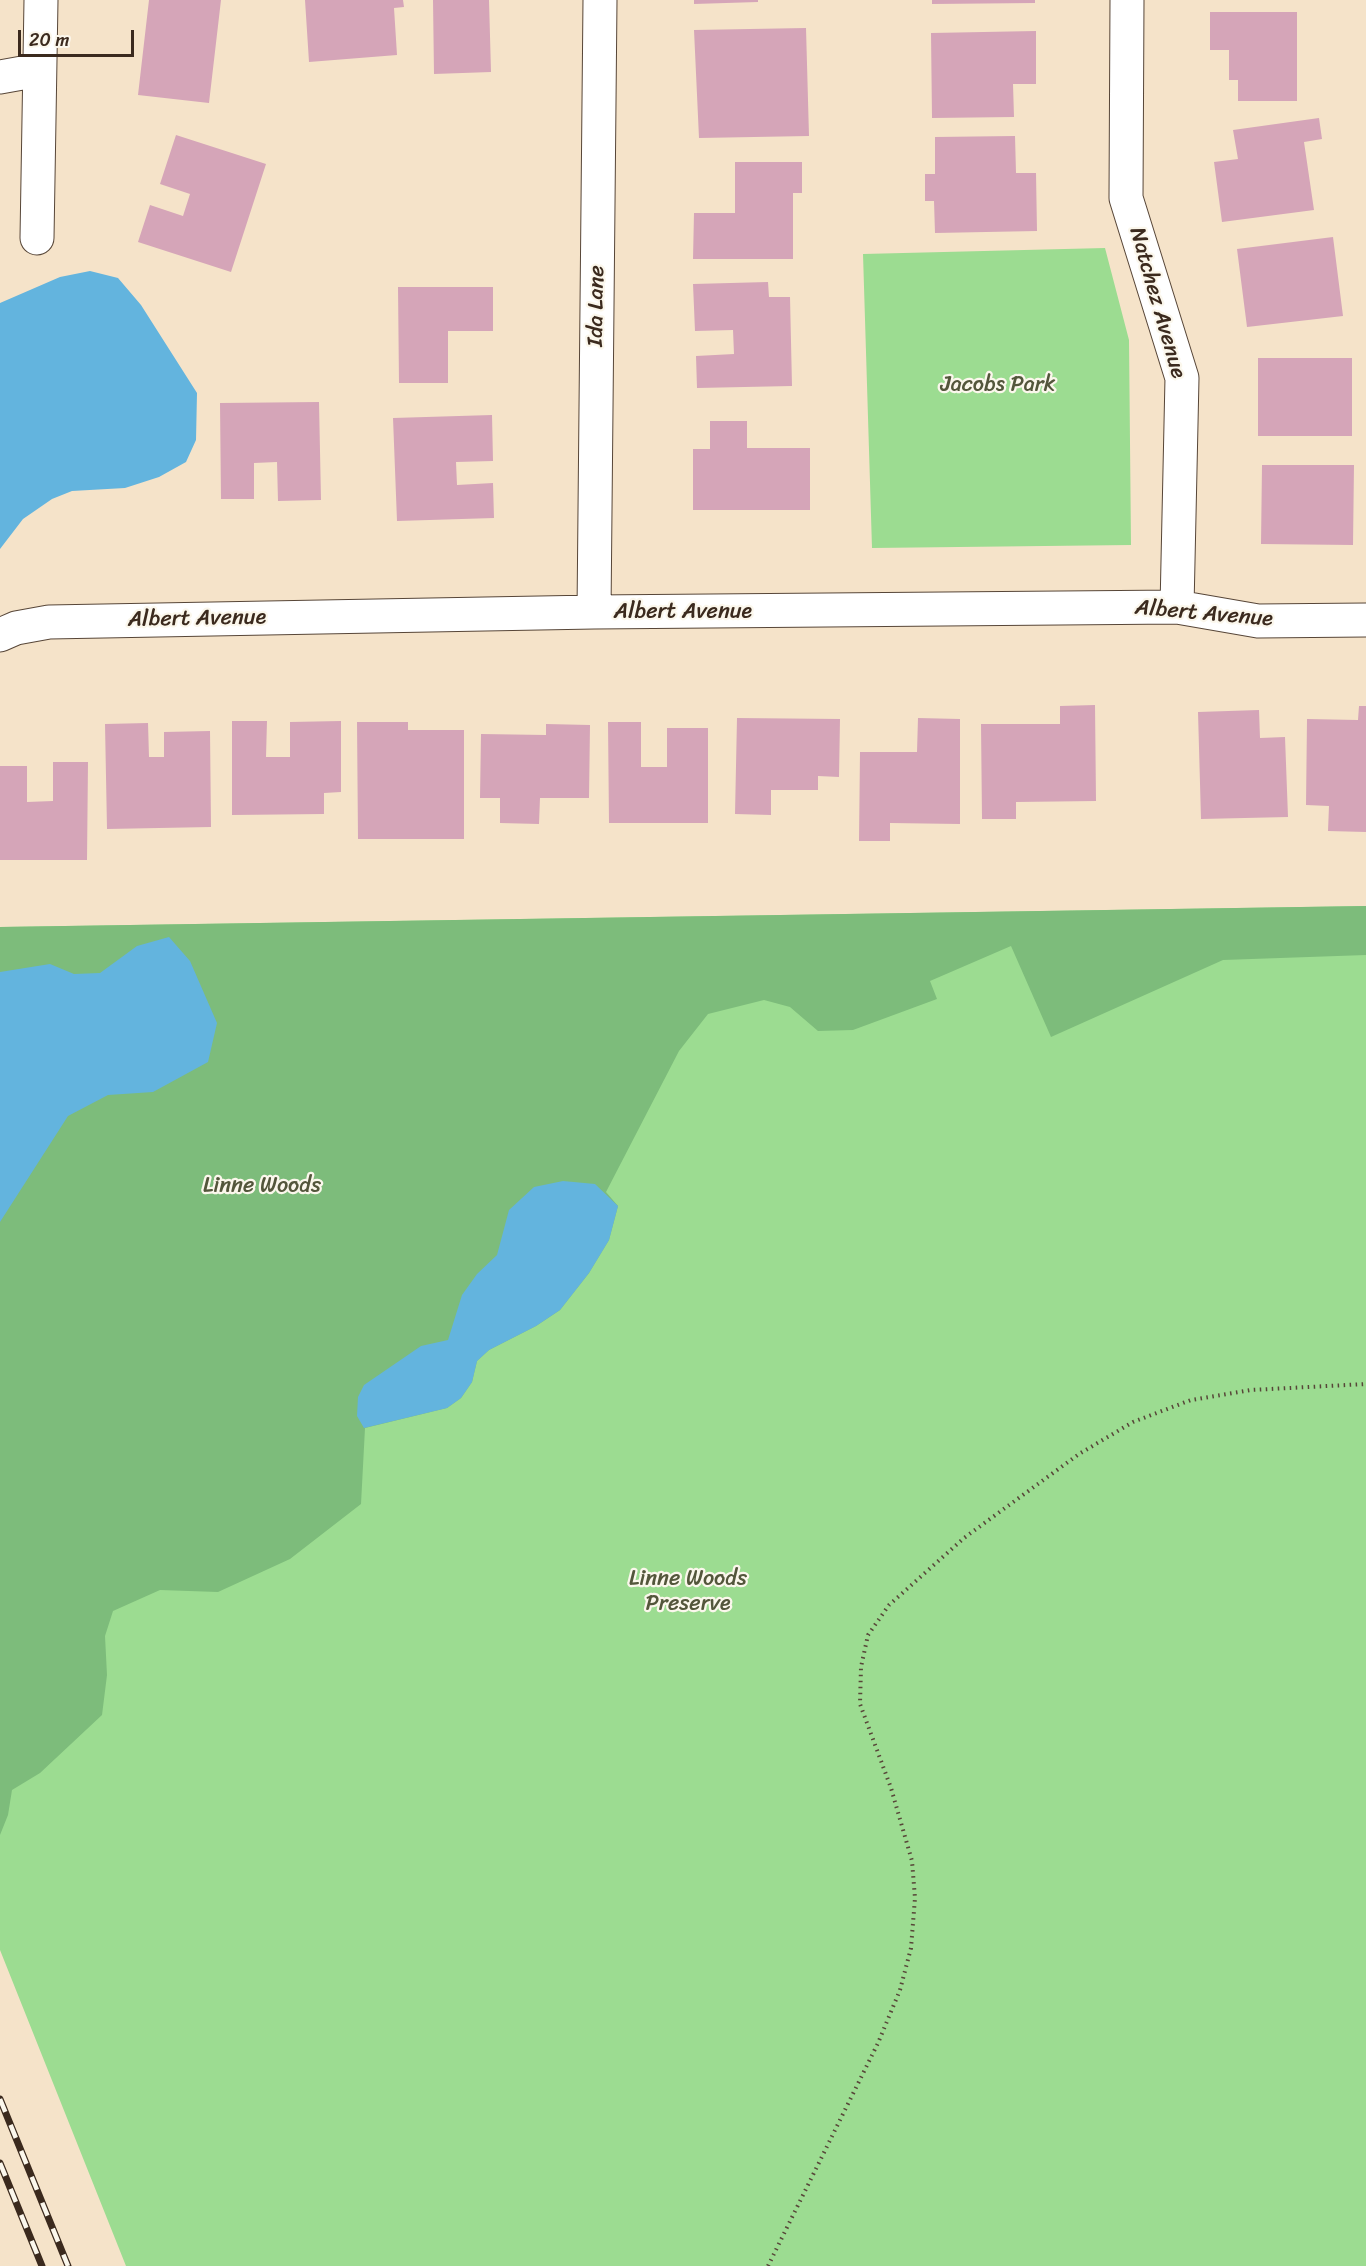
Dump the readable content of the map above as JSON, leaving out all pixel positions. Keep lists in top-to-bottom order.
{
  "streets": {
    "street": ["Natchez Avenue", "Ida Lane", "Albert Avenue"]
  },
  "crossings": [
    ["Natchez Avenue", "Albert Avenue"],
    ["Ida Lane", "Albert Avenue"]
  ],
  "parks": ["Jacobs Park", "Linne Woods", "Linne Woods Preserve"],
  "scale_bar": "20 m"
}
